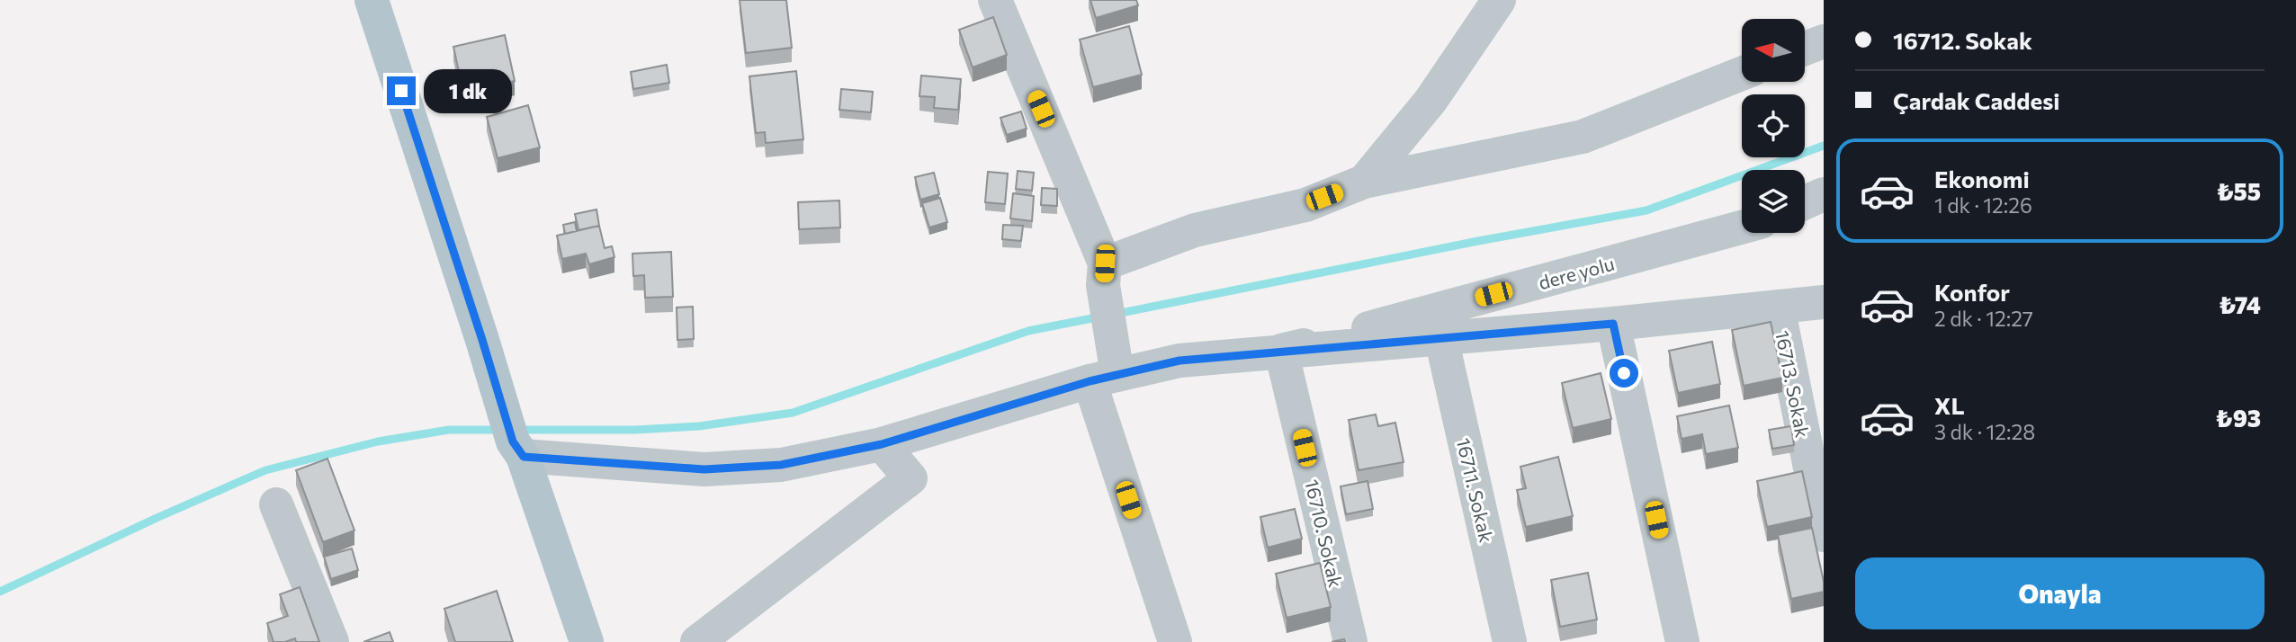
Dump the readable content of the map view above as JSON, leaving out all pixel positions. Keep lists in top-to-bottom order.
{
  "streets": {
    "street": [
      "dere yolu",
      "16713. Sokak",
      "16711. Sokak",
      "16710. Sokak"
    ]
  },
  "crossings": [
    ["dere yolu", "16710. Sokak"]
  ],
  "north": "left",
  "page": {
    "banner": ["16712. Sokak", "Çardak Caddesi"],
    "bubble": "1 dk",
    "list": [
      {
        "name": "Ekonomi",
        "note": "1 dk · 12:26",
        "value": "₺55"
      },
      {
        "name": "Konfor",
        "note": "2 dk · 12:27",
        "value": "₺74"
      },
      {
        "name": "XL",
        "note": "3 dk · 12:28",
        "value": "₺93"
      }
    ],
    "buttons": "Onayla"
  }
}
